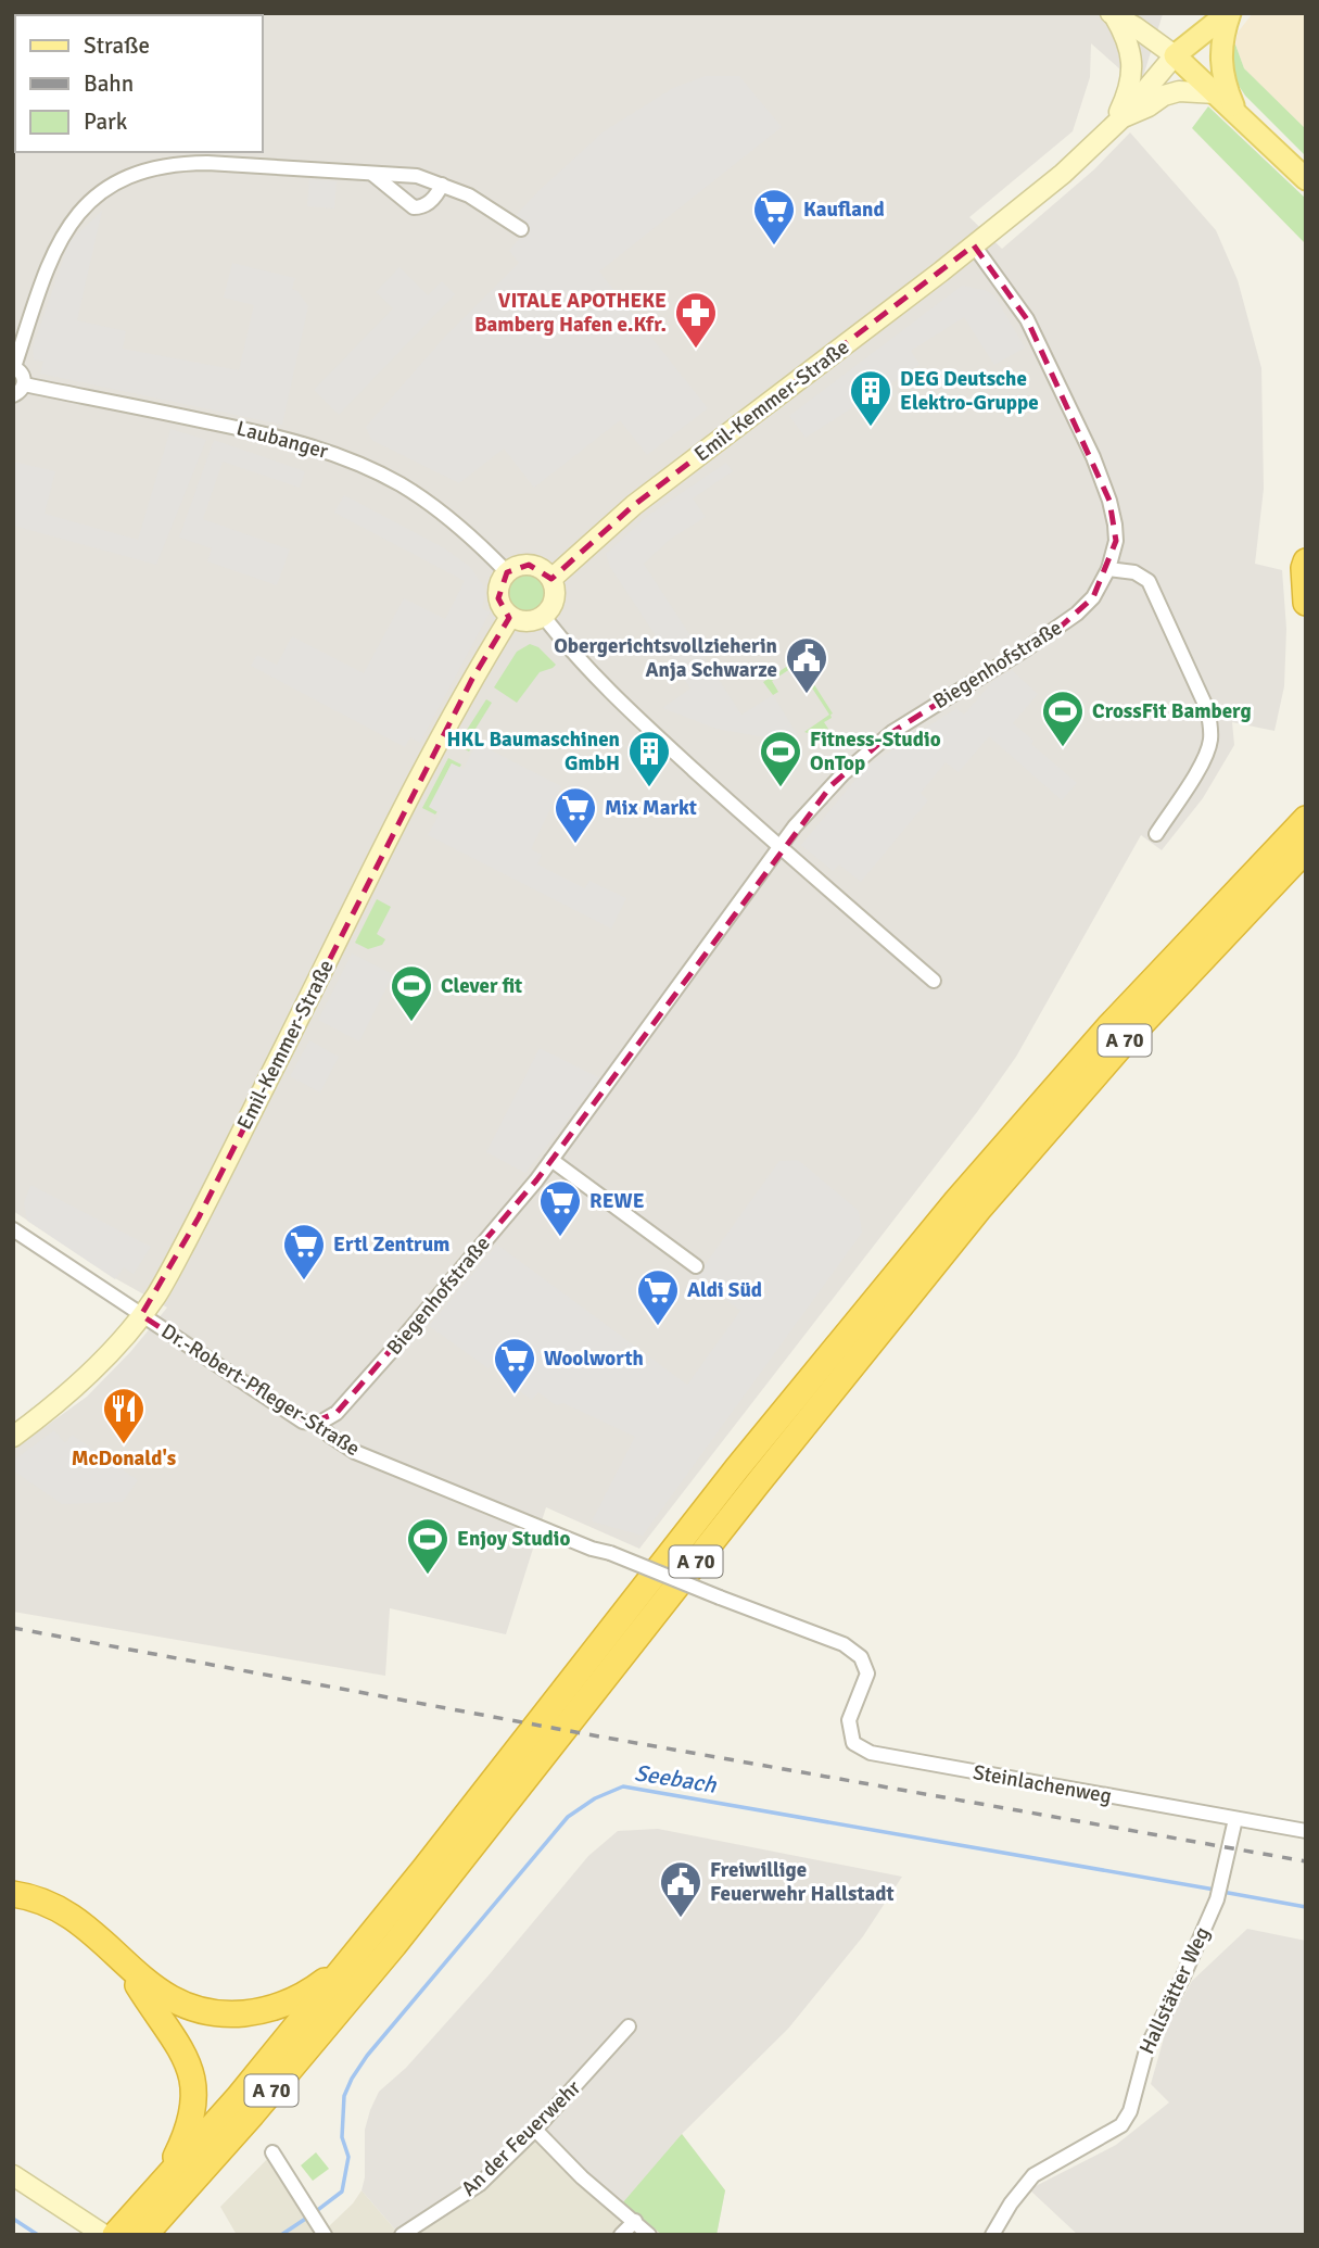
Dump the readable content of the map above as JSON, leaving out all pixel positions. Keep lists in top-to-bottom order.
{
  "streets": {
    "highway": ["A 70"],
    "street": [
      "Emil-Kemmer-Straße",
      "Laubanger",
      "Biegenhofstraße",
      "Dr.-Robert-Pfleger-Straße",
      "Steinlachenweg",
      "Hallstätter Weg",
      "An der Feuerwehr"
    ]
  },
  "crossings": [
    ["Emil-Kemmer-Straße", "Laubanger"],
    ["Emil-Kemmer-Straße", "Biegenhofstraße"],
    ["Emil-Kemmer-Straße", "Dr.-Robert-Pfleger-Straße"],
    ["Biegenhofstraße", "Dr.-Robert-Pfleger-Straße"],
    ["Dr.-Robert-Pfleger-Straße", "Steinlachenweg"],
    ["Steinlachenweg", "Hallstätter Weg"]
  ],
  "water": ["Seebach"],
  "places": {
    "supermarket": [
      "Kaufland",
      "Mix Markt",
      "REWE",
      "Ertl Zentrum",
      "Aldi Süd",
      "Woolworth"
    ],
    "pharmacy": ["VITALE APOTHEKE Bamberg Hafen e.Kfr."],
    "building": ["DEG Deutsche Elektro-Gruppe", "HKL Baumaschinen GmbH"],
    "public building": ["Obergerichtsvollzieherin Anja Schwarze", "Freiwillige Feuerwehr Hallstadt"],
    "sports": [
      "CrossFit Bamberg",
      "Fitness-Studio OnTop",
      "Clever fit",
      "Enjoy Studio"
    ],
    "restaurant": ["McDonald's"]
  },
  "legend": ["Straße", "Bahn", "Park"]
}
